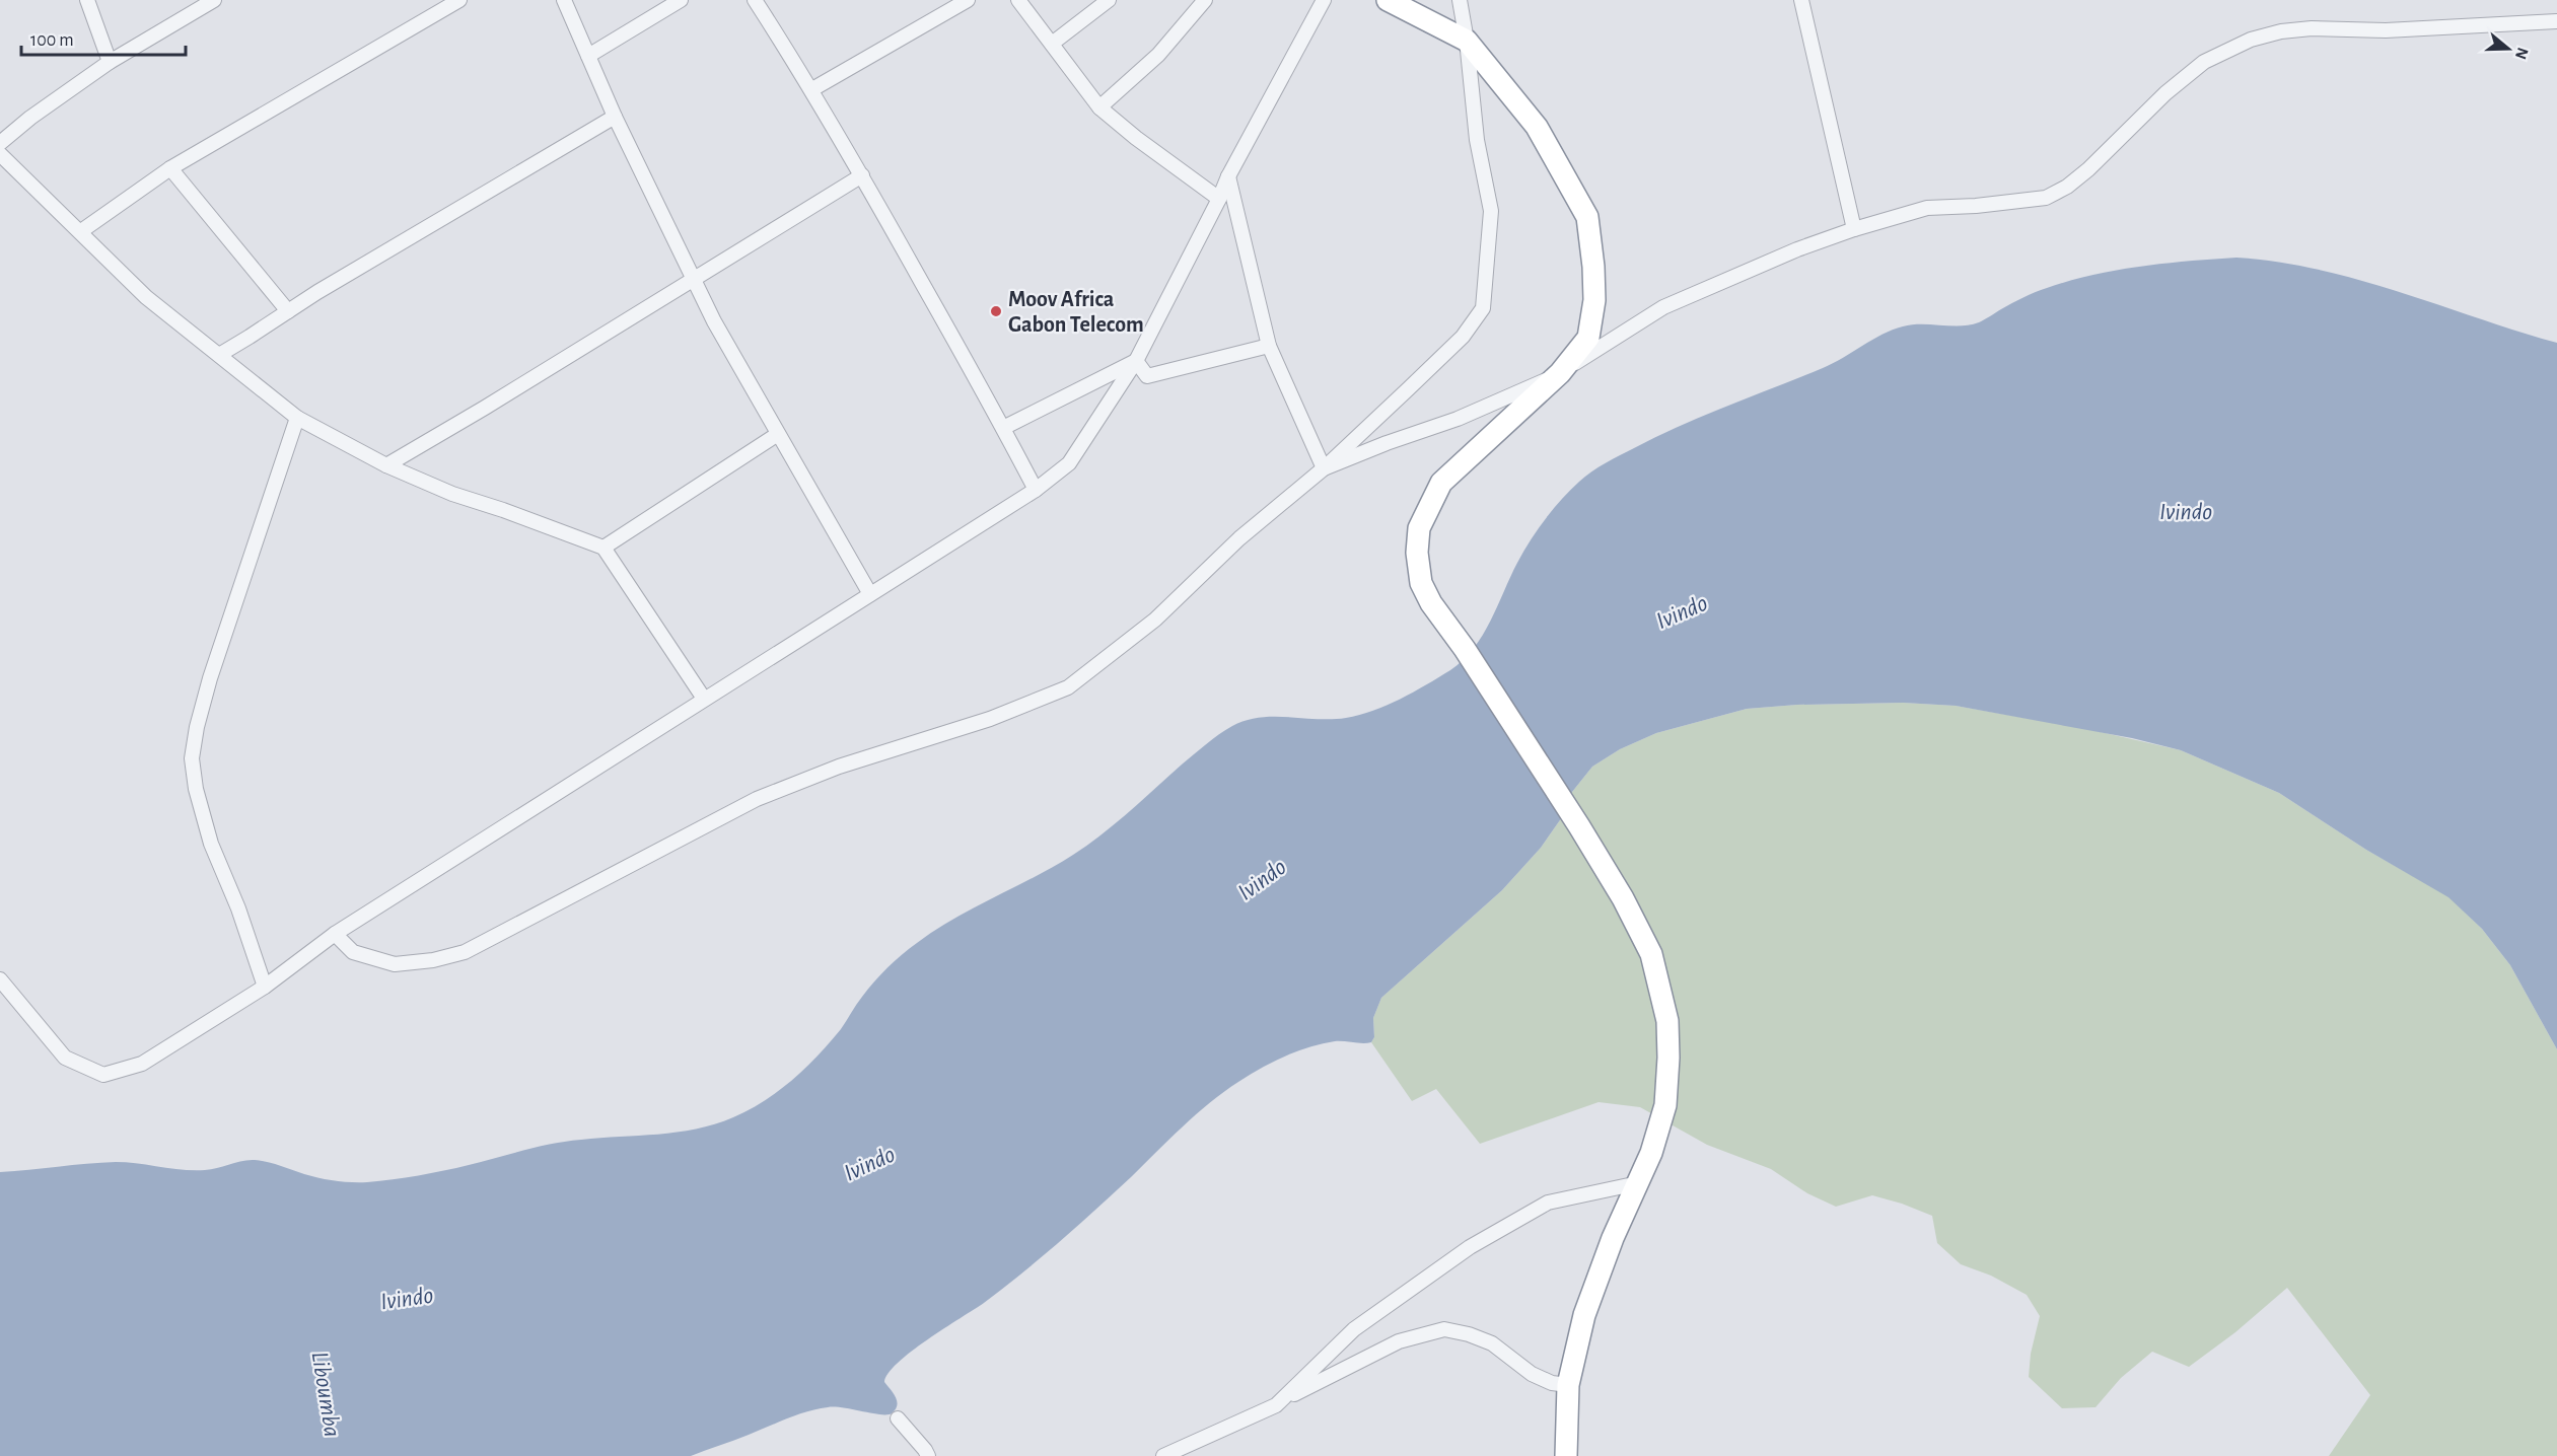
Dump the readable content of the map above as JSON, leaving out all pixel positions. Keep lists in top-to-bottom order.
{
  "water": ["Ivindo", "Liboumba"],
  "places": ["Moov Africa Gabon Telecom"],
  "scale_bar": "100 m",
  "north": "right"
}
